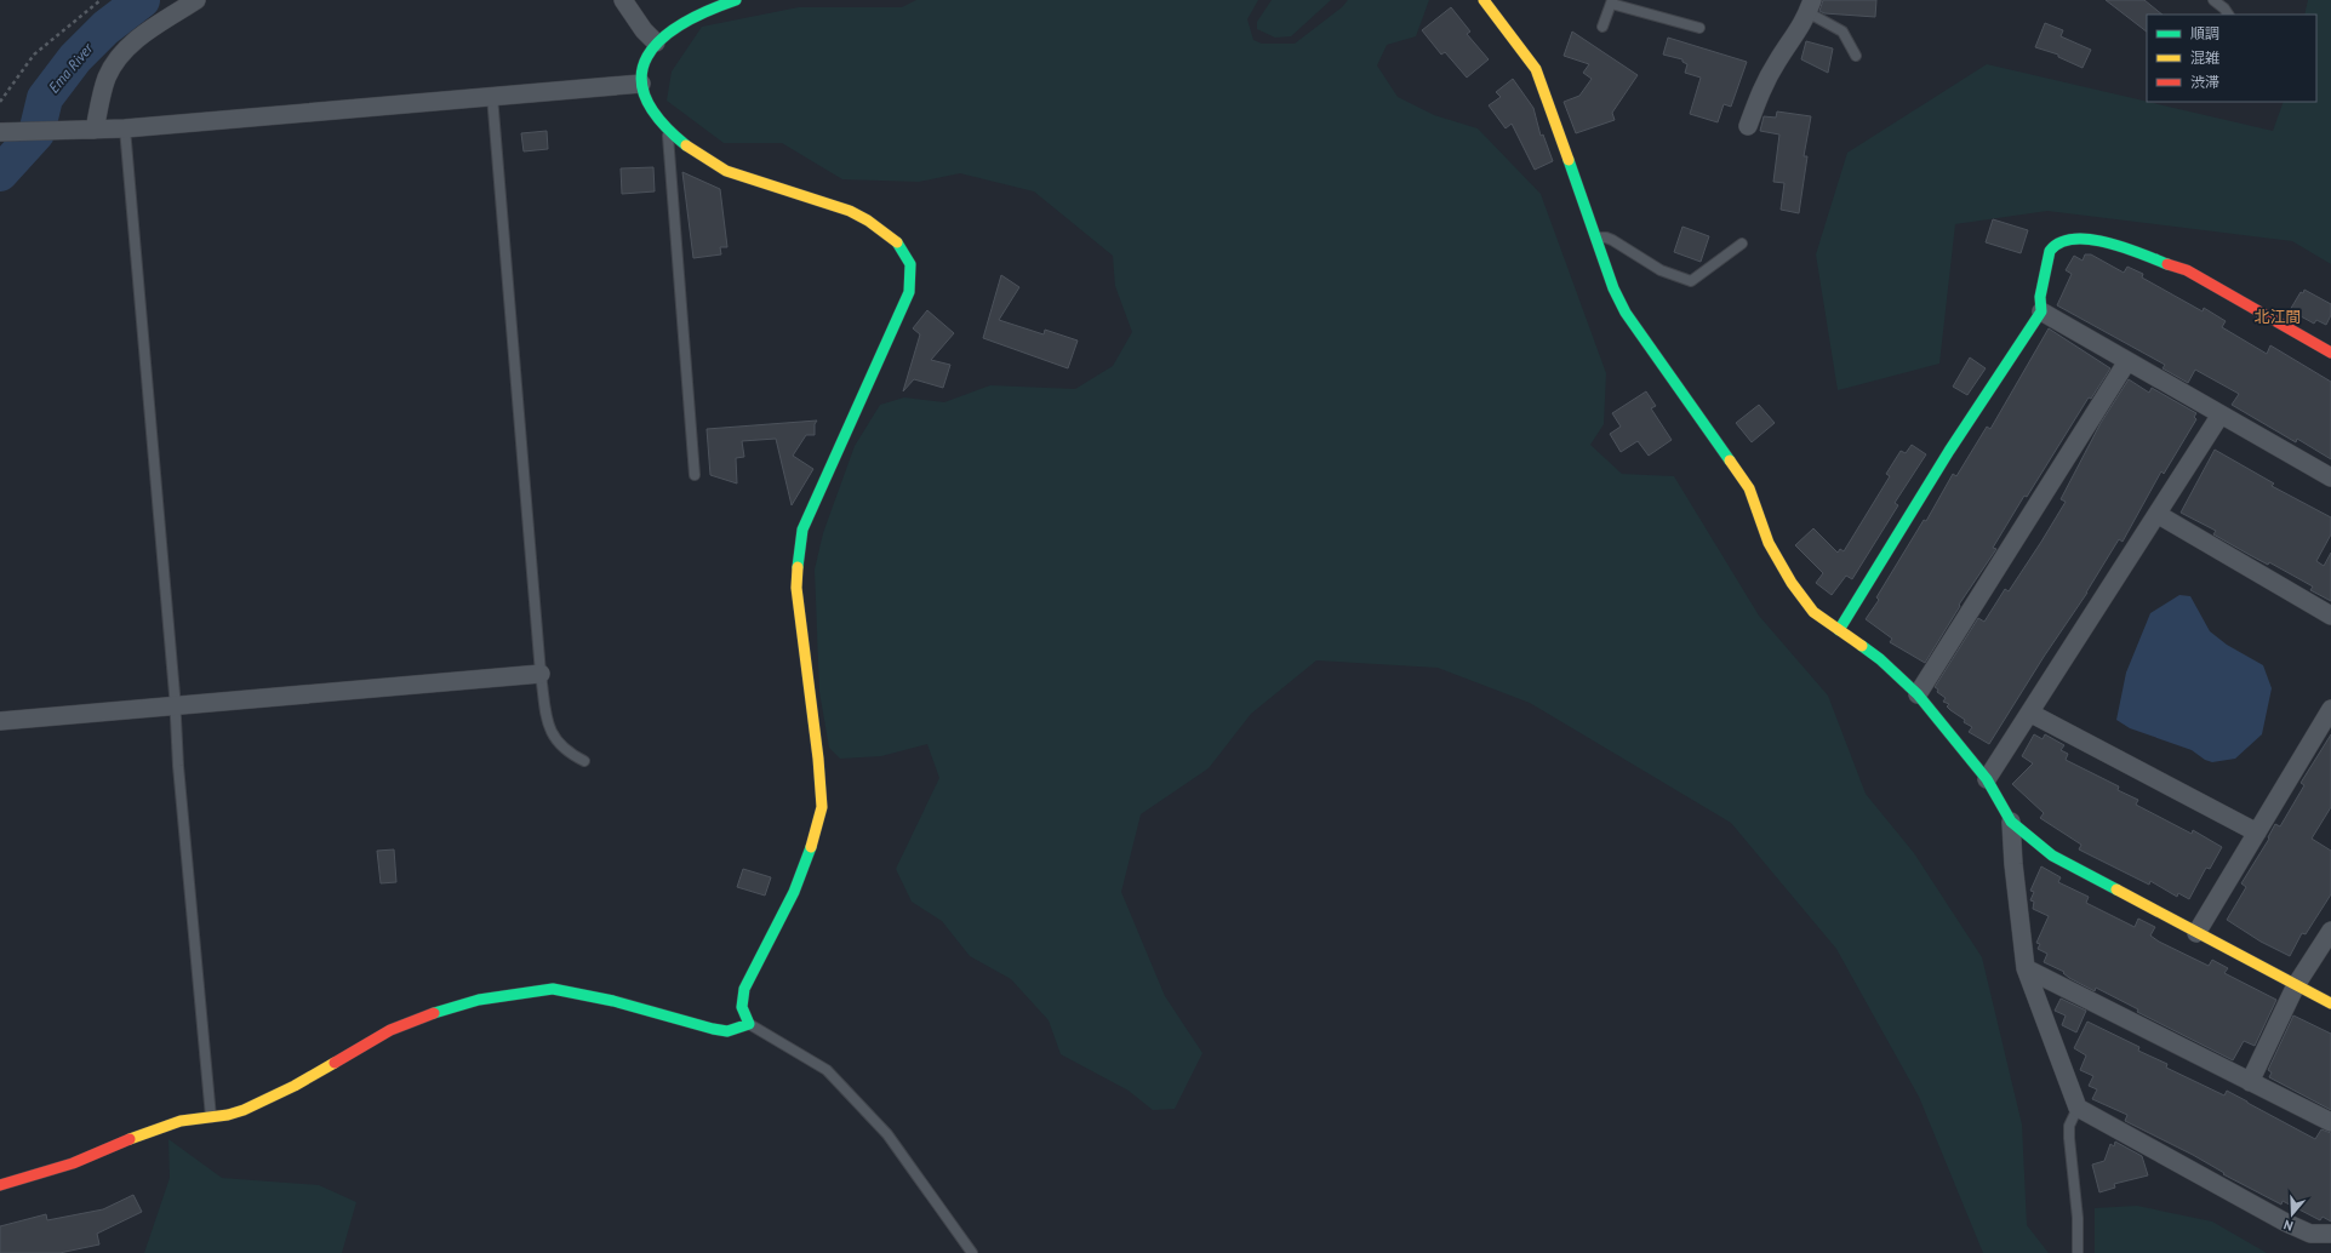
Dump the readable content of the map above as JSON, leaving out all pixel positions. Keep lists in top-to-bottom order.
{
  "districts": ["北江間"],
  "water": ["Ema River"],
  "legend": ["順調", "混雑", "渋滞"],
  "north": "bottom"
}
